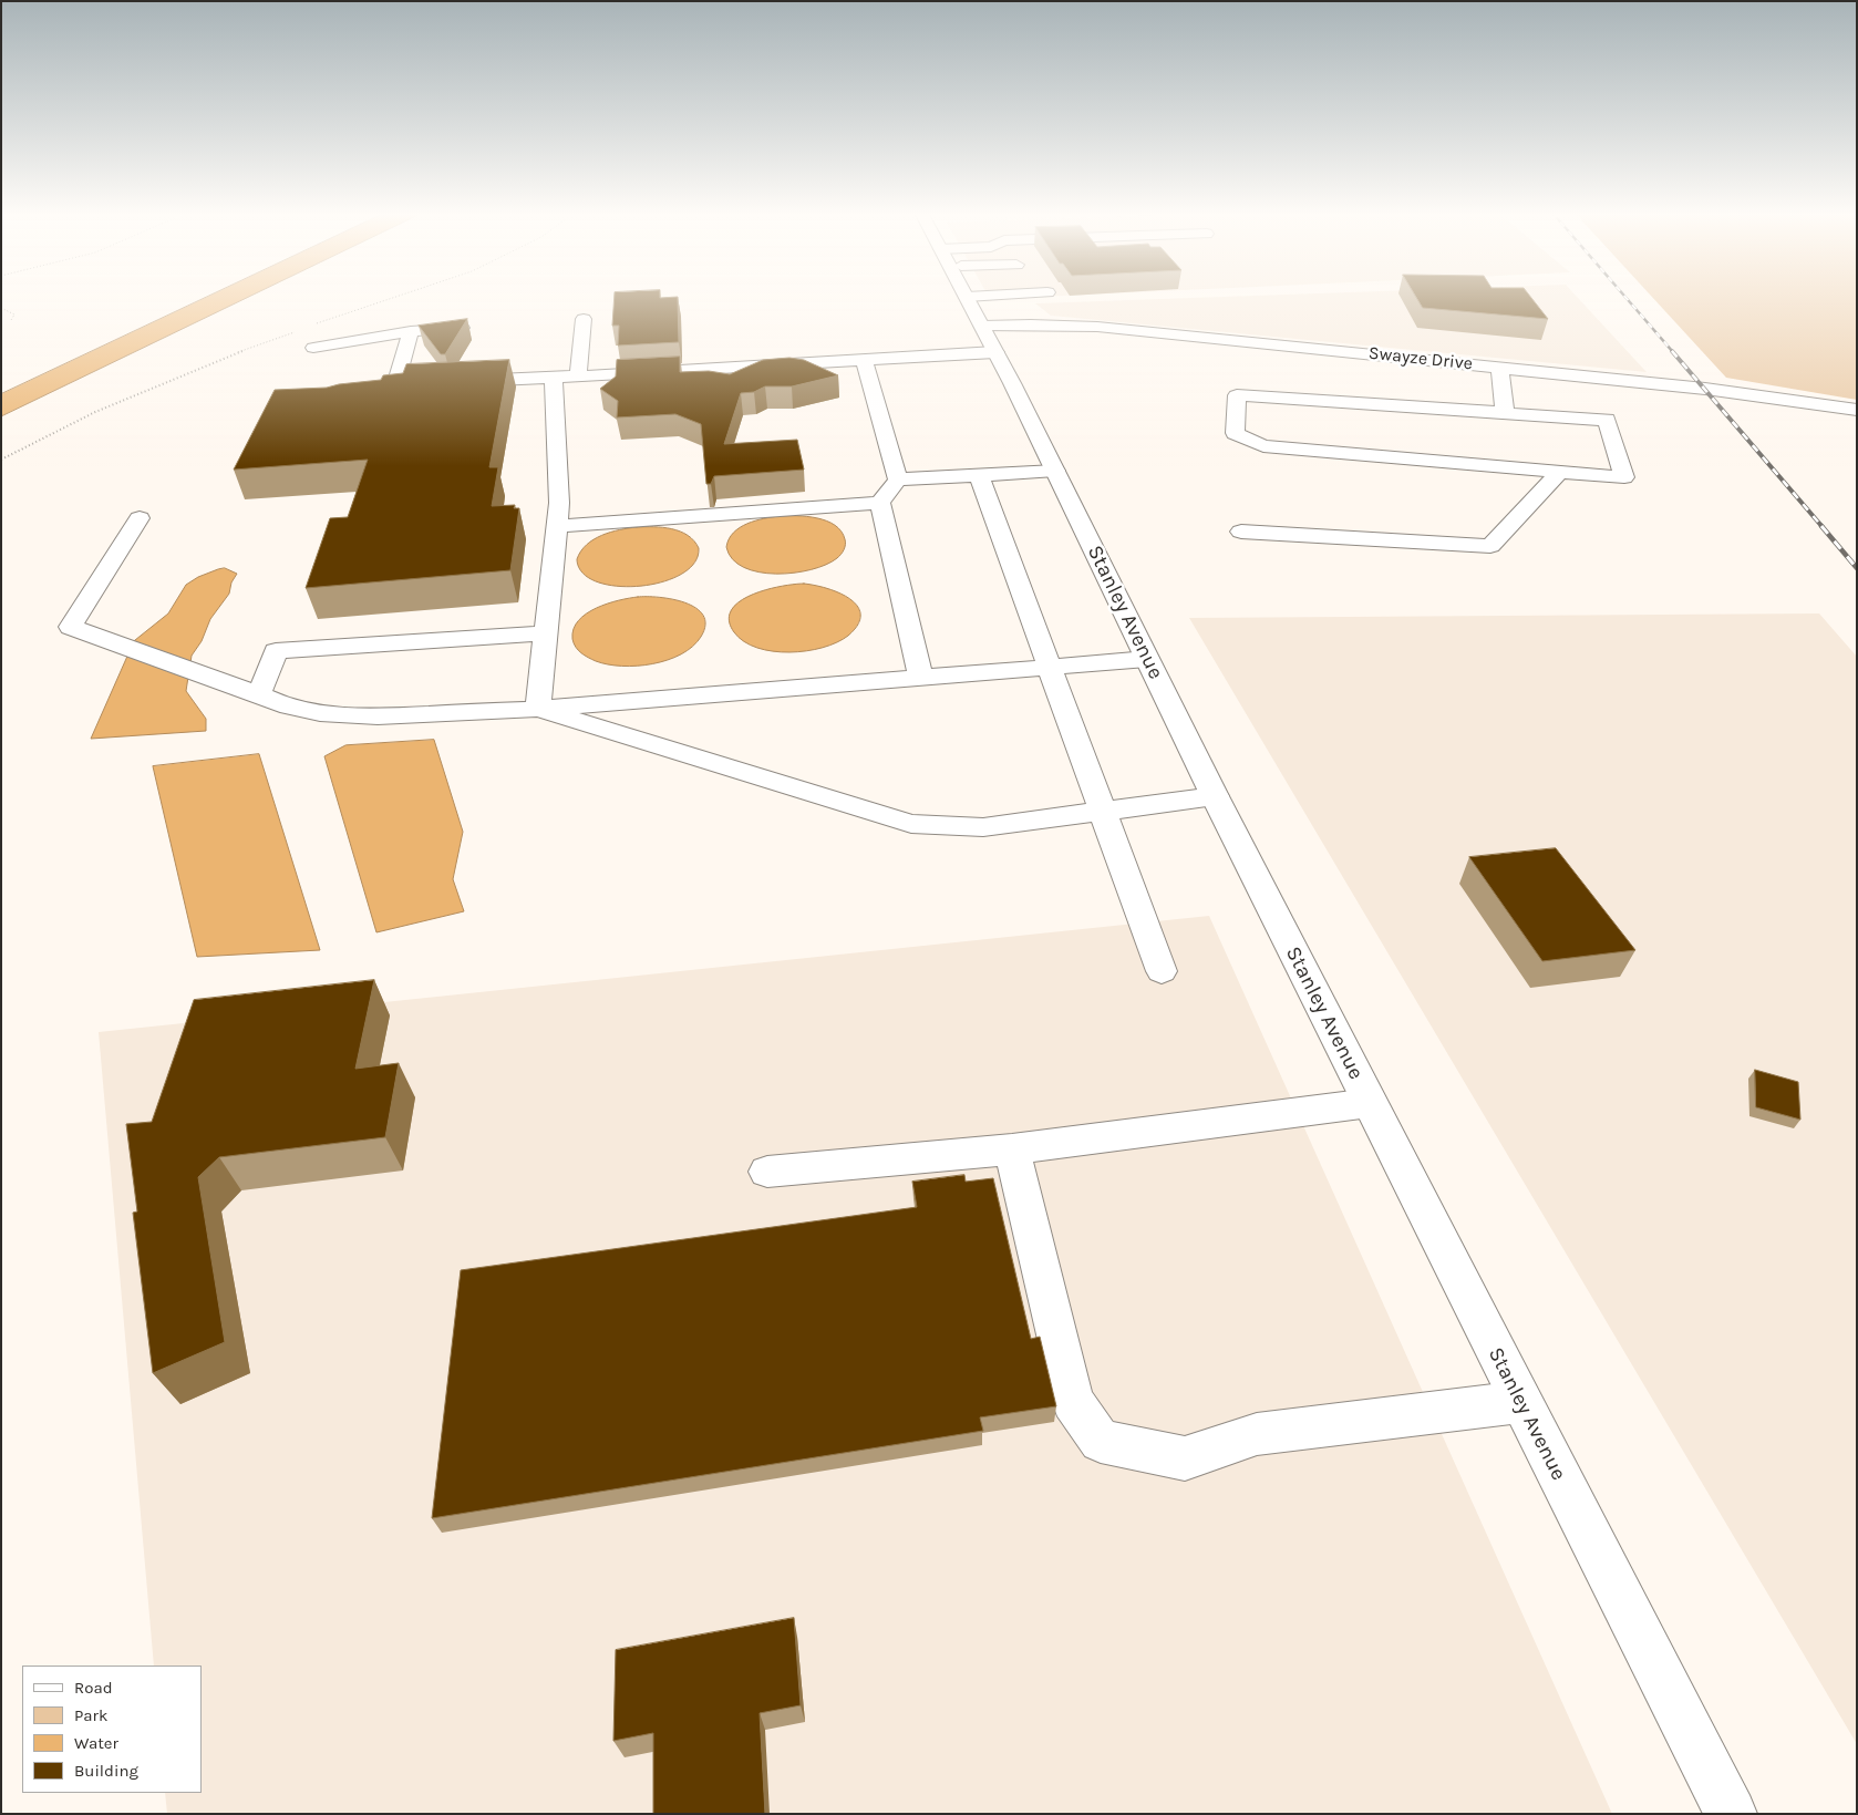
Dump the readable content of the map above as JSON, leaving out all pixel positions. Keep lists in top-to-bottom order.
{
  "streets": {
    "main road": ["Swayze Drive", "Stanley Avenue"]
  },
  "crossings": [
    ["Swayze Drive", "Stanley Avenue"]
  ],
  "legend": [
    "Road",
    "Park",
    "Water",
    "Building"
  ]
}
